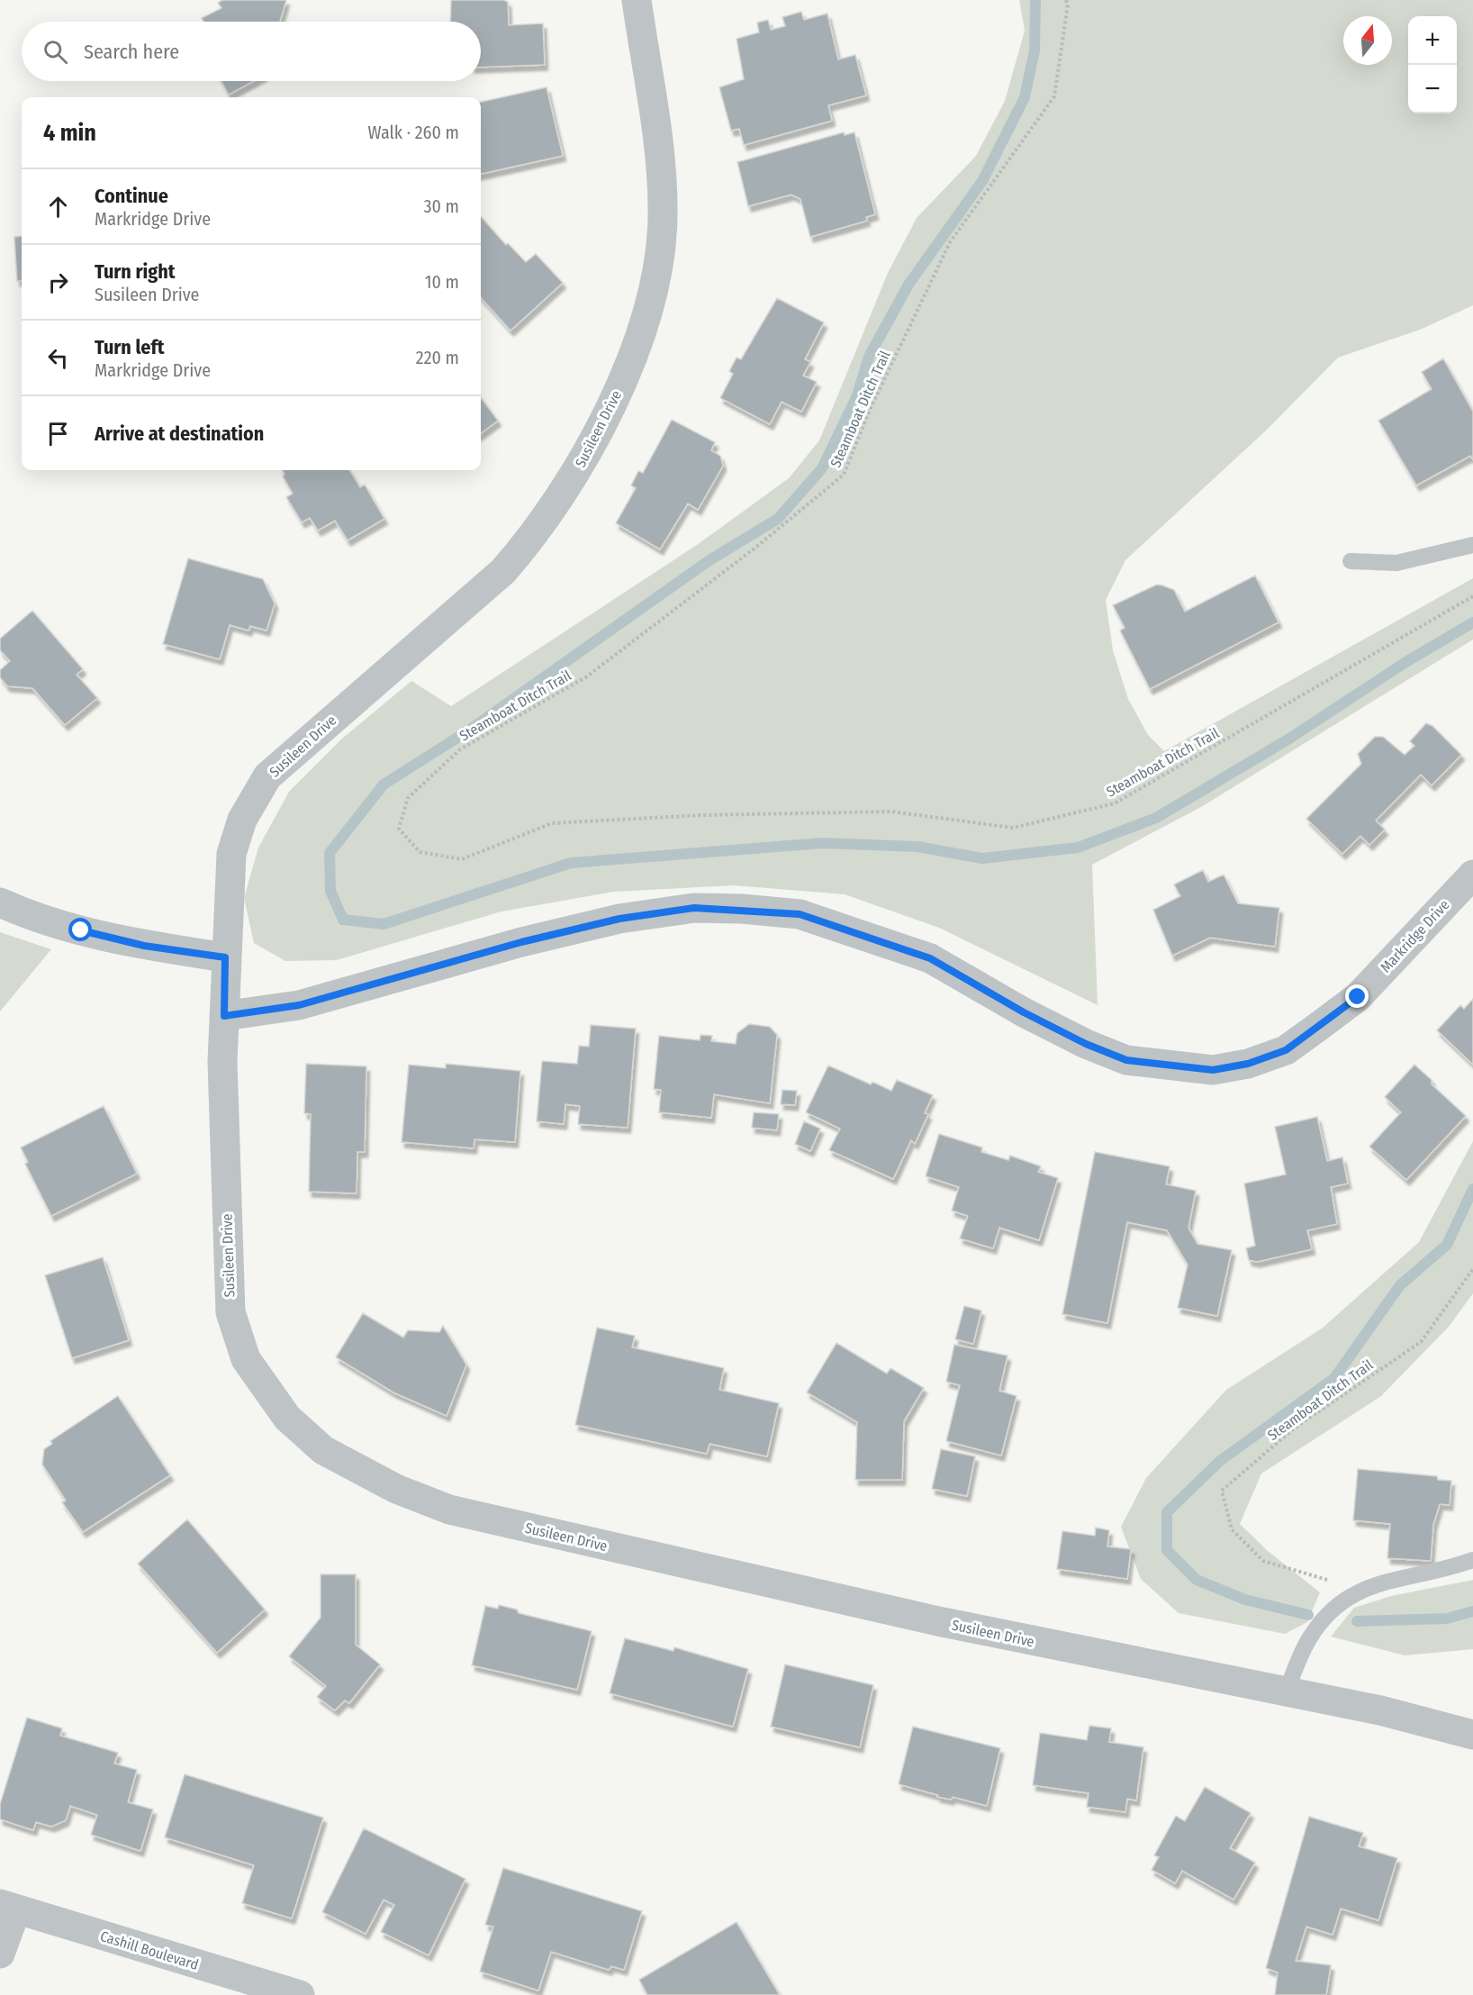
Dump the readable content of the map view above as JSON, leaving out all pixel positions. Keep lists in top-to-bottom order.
{
  "streets": {
    "street": ["Susileen Drive", "Markridge Drive", "Cashill Boulevard"],
    "path": ["Steamboat Ditch Trail"]
  },
  "crossings": [
    ["Susileen Drive", "Markridge Drive"]
  ],
  "north": "top",
  "page": {
    "map_buttons": ["+", "−"],
    "search": "Search here",
    "heading": ["4 min", "Walk · 260 m"],
    "list": [
      ["Continue", "Markridge Drive", "30 m"],
      ["Turn right", "Susileen Drive", "10 m"],
      ["Turn left", "Markridge Drive", "220 m"],
      "Arrive at destination"
    ]
  }
}
